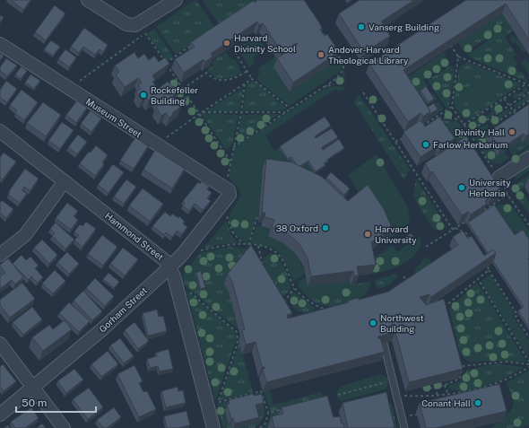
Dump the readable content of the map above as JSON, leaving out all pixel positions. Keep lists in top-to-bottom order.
{
  "streets": {
    "street": ["Museum Street", "Hammond Street", "Gorham Street"]
  },
  "crossings": [
    ["Museum Street", "Gorham Street"],
    ["Hammond Street", "Gorham Street"]
  ],
  "places": [
    "Vanserg Building",
    "Harvard Divinity School",
    "Andover-Harvard Theological Library",
    "Rockefeller Building",
    "Divinity Hall",
    "Farlow Herbarium",
    "University Herbaria",
    "38 Oxford",
    "Harvard University",
    "Northwest Building",
    "Conant Hall"
  ],
  "scale_bar": "50 m"
}
